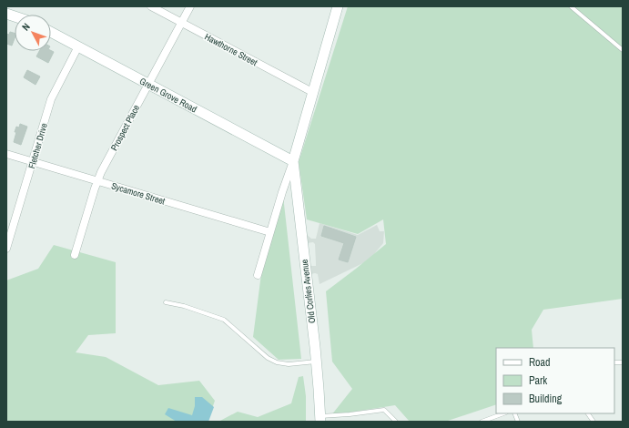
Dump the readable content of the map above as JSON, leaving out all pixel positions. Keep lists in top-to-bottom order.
{
  "streets": {
    "street": [
      "Hawthorne Street",
      "Green Grove Road",
      "Prospect Place",
      "Fletcher Drive",
      "Sycamore Street",
      "Old Corlies Avenue"
    ]
  },
  "crossings": [
    ["Hawthorne Street", "Prospect Place"],
    ["Hawthorne Street", "Old Corlies Avenue"],
    ["Green Grove Road", "Prospect Place"],
    ["Green Grove Road", "Fletcher Drive"],
    ["Green Grove Road", "Old Corlies Avenue"],
    ["Prospect Place", "Sycamore Street"],
    ["Fletcher Drive", "Sycamore Street"],
    ["Sycamore Street", "Old Corlies Avenue"]
  ],
  "legend": ["Road", "Park", "Building"],
  "north": "top left"
}
